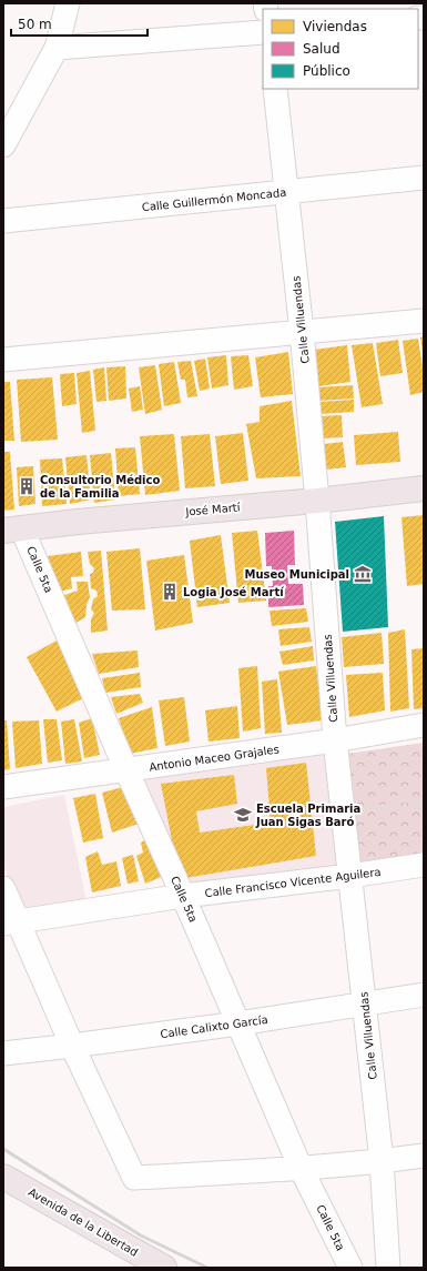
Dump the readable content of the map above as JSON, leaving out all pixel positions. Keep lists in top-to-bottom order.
{
  "streets": {
    "main road": ["José Martí", "Avenida de la Libertad"],
    "street": [
      "Calle Guillermón Moncada",
      "Calle Villuendas",
      "Calle 5ta",
      "Antonio Maceo Grajales",
      "Calle Francisco Vicente Aguilera",
      "Calle Calixto García"
    ]
  },
  "crossings": [
    ["Calle Guillermón Moncada", "Calle Villuendas"],
    ["Calle Villuendas", "José Martí"],
    ["Calle Villuendas", "Antonio Maceo Grajales"],
    ["Calle Villuendas", "Calle Francisco Vicente Aguilera"],
    ["Calle Villuendas", "Calle Calixto García"],
    ["José Martí", "Calle 5ta"],
    ["Calle 5ta", "Antonio Maceo Grajales"],
    ["Calle 5ta", "Calle Francisco Vicente Aguilera"],
    ["Calle 5ta", "Calle Calixto García"]
  ],
  "places": {
    "building": ["Consultorio Médico de la Familia", "Logia José Martí"],
    "museum": ["Museo Municipal"],
    "school or university": ["Escuela Primaria Juan Sigas Baró"]
  },
  "legend": ["Viviendas", "Salud", "Público"],
  "scale_bar": "50 m"
}
